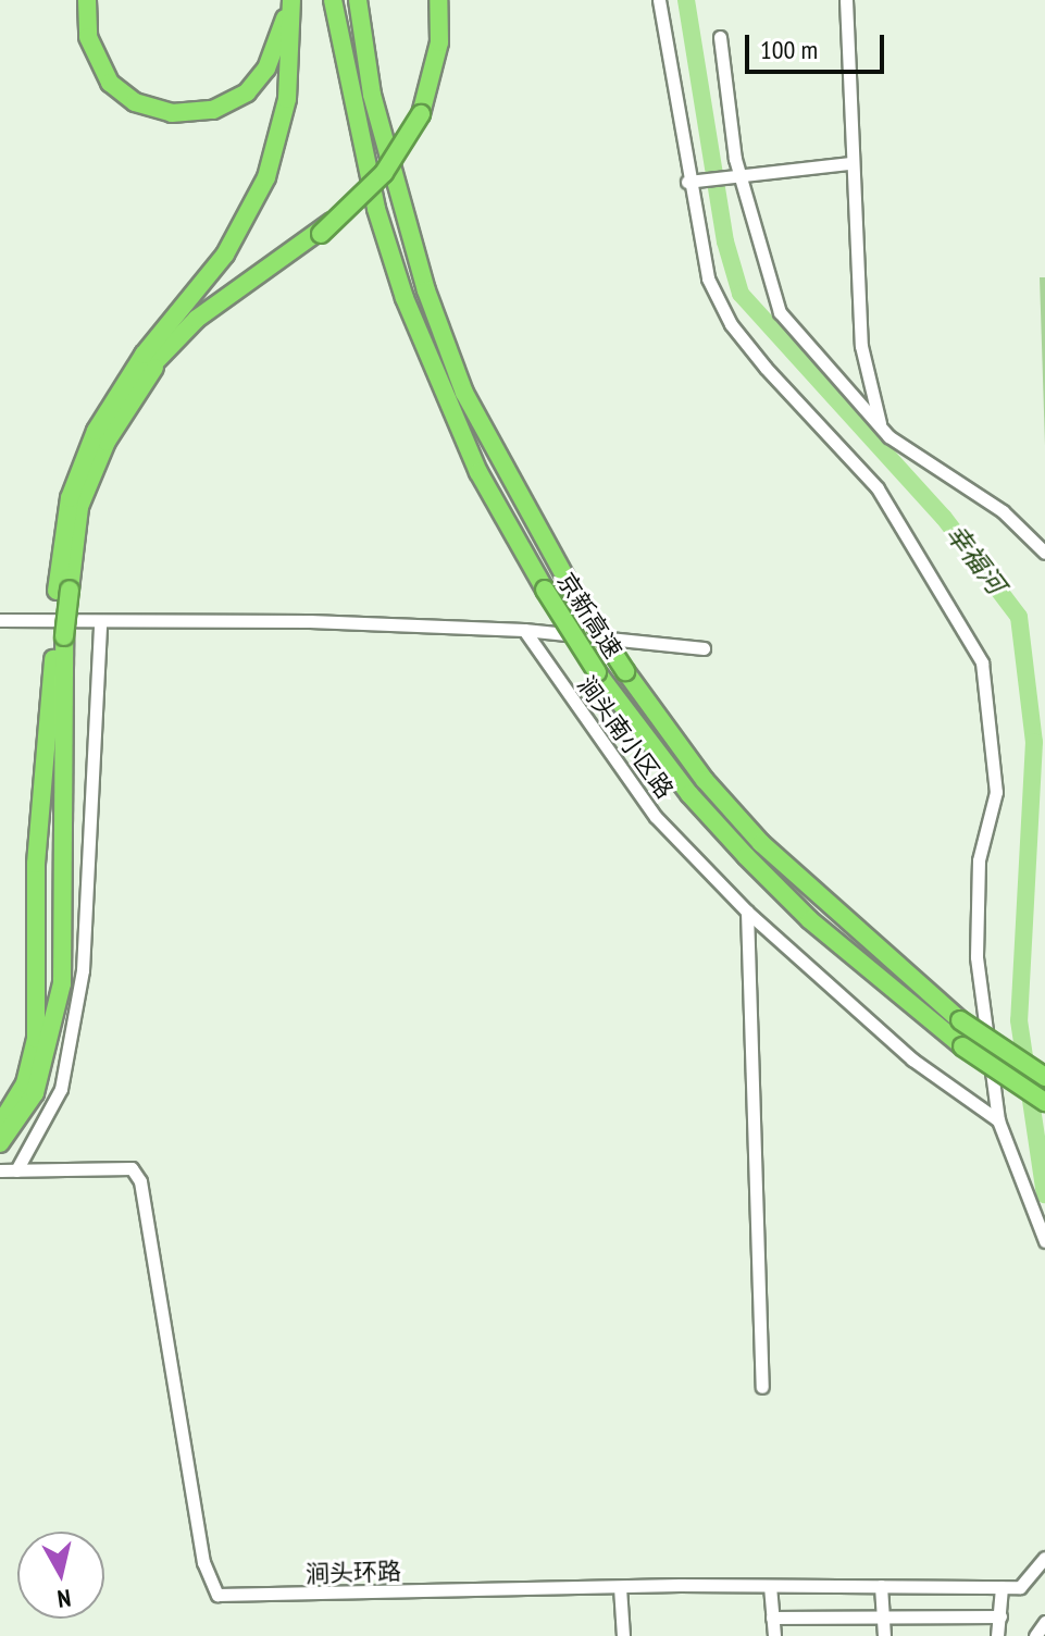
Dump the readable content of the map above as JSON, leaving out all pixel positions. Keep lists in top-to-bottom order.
{
  "streets": {
    "highway": ["京新高速"],
    "street": ["涧头南小区路", "涧头环路"]
  },
  "water": ["幸福河"],
  "scale_bar": "100 m",
  "north": "bottom"
}
